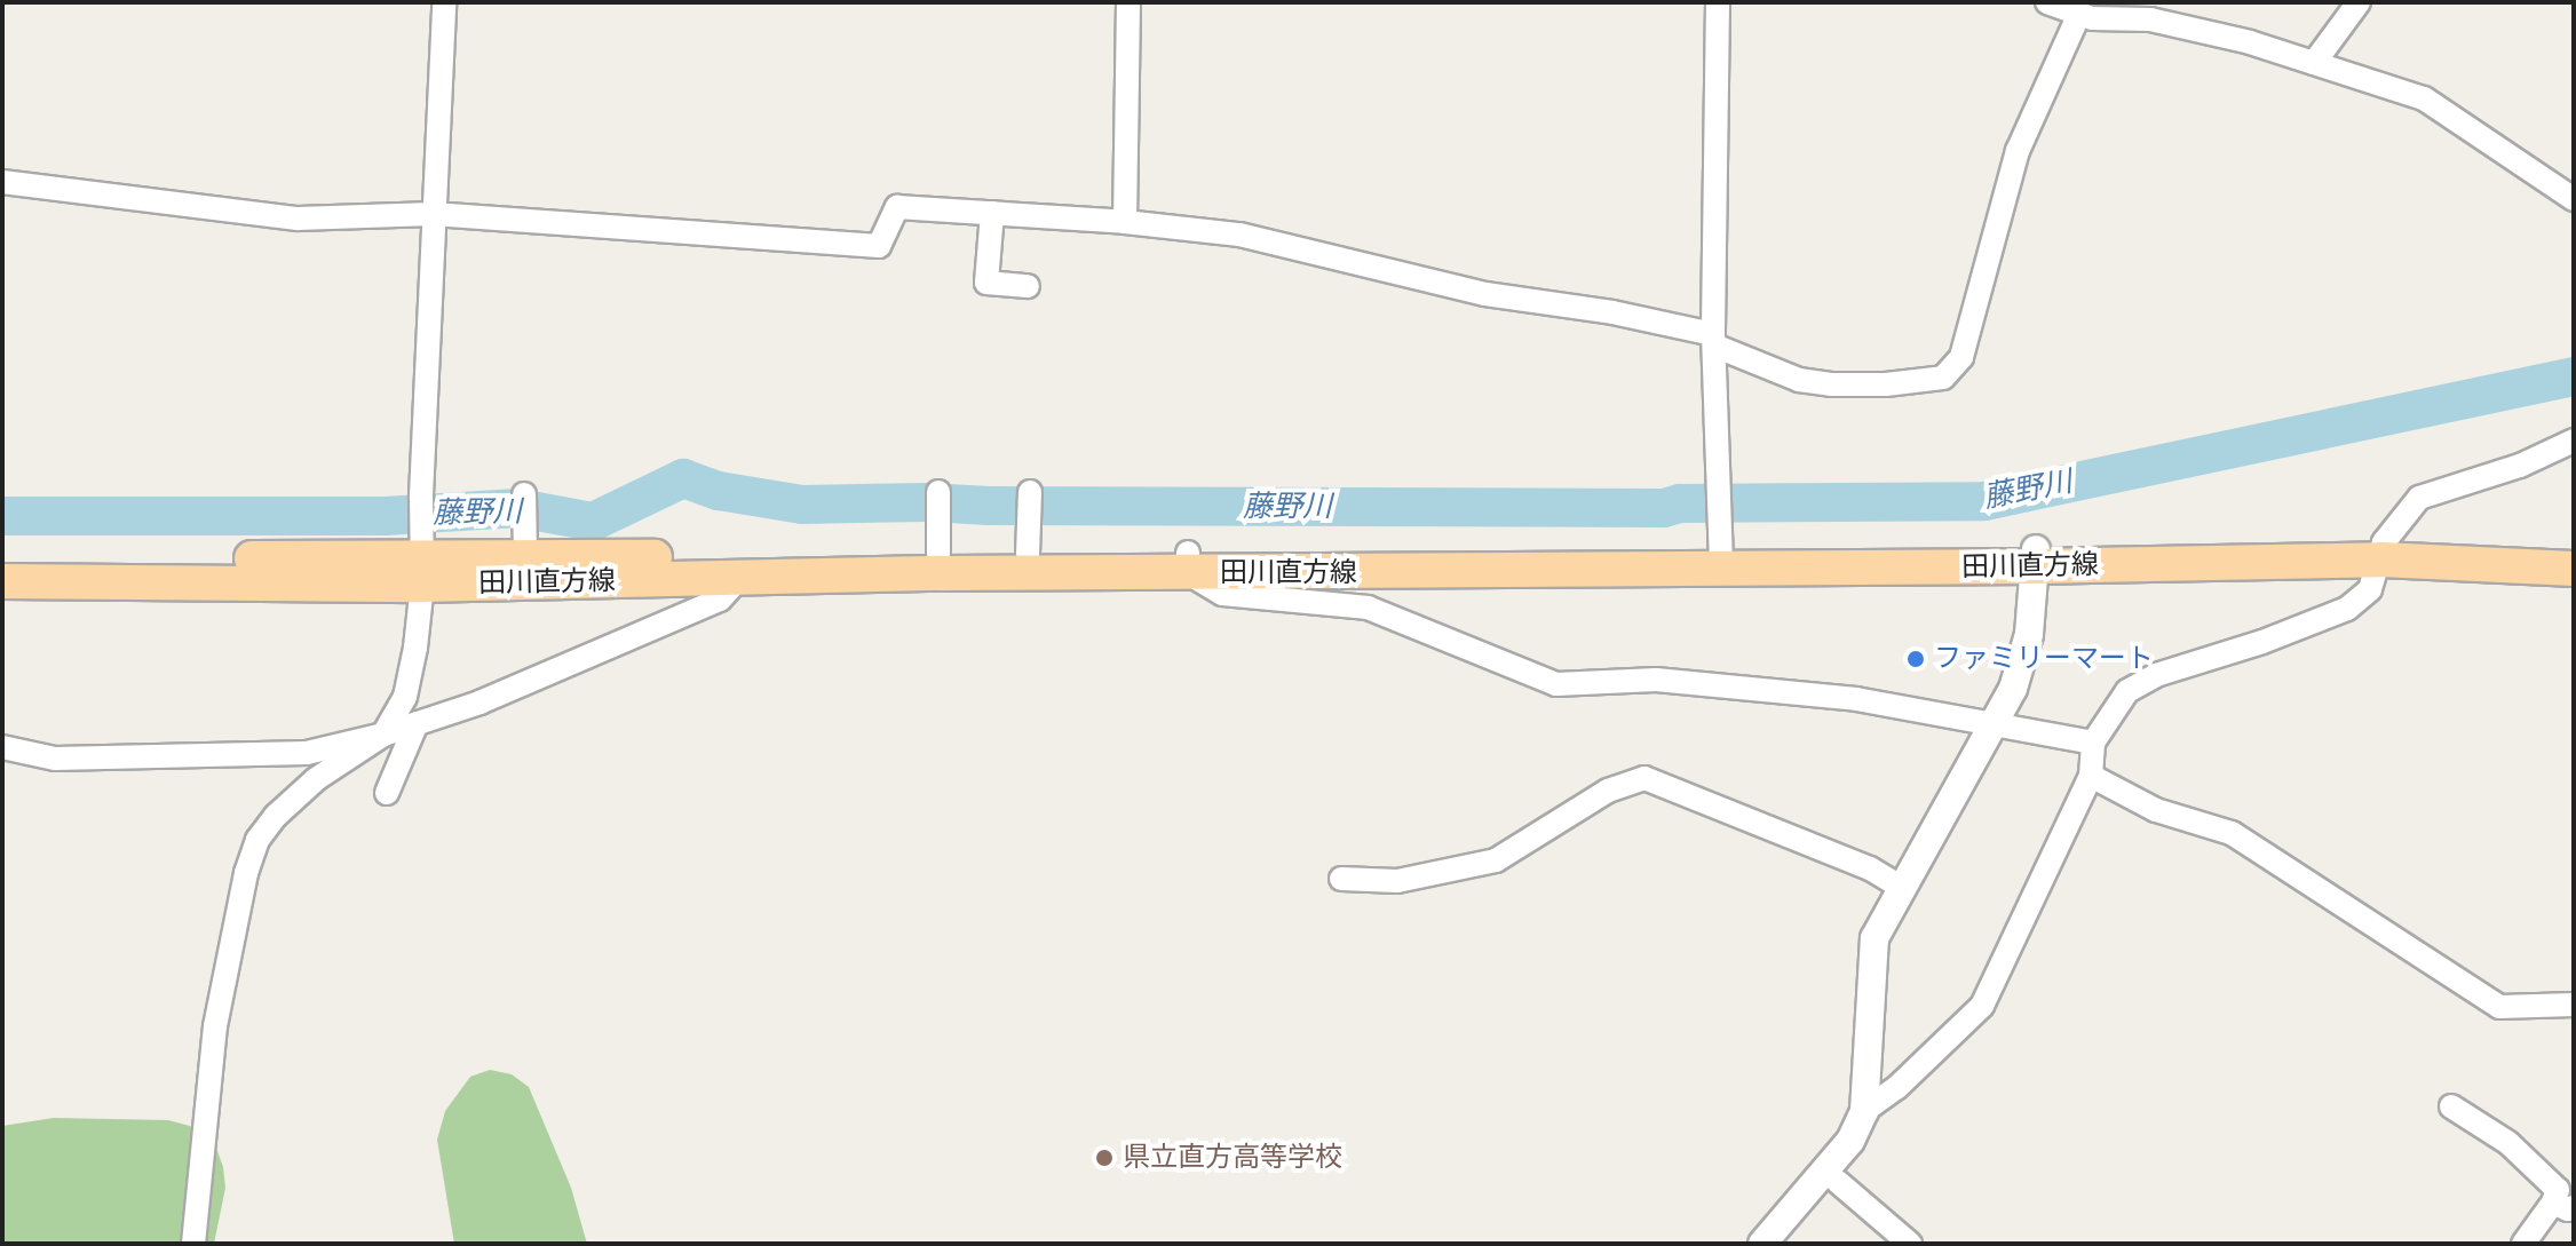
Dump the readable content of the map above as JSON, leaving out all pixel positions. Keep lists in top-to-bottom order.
{
  "streets": {
    "main road": ["田川直方線"]
  },
  "water": ["藤野川"],
  "places": ["ファミリーマート", "県立直方高等学校"]
}
